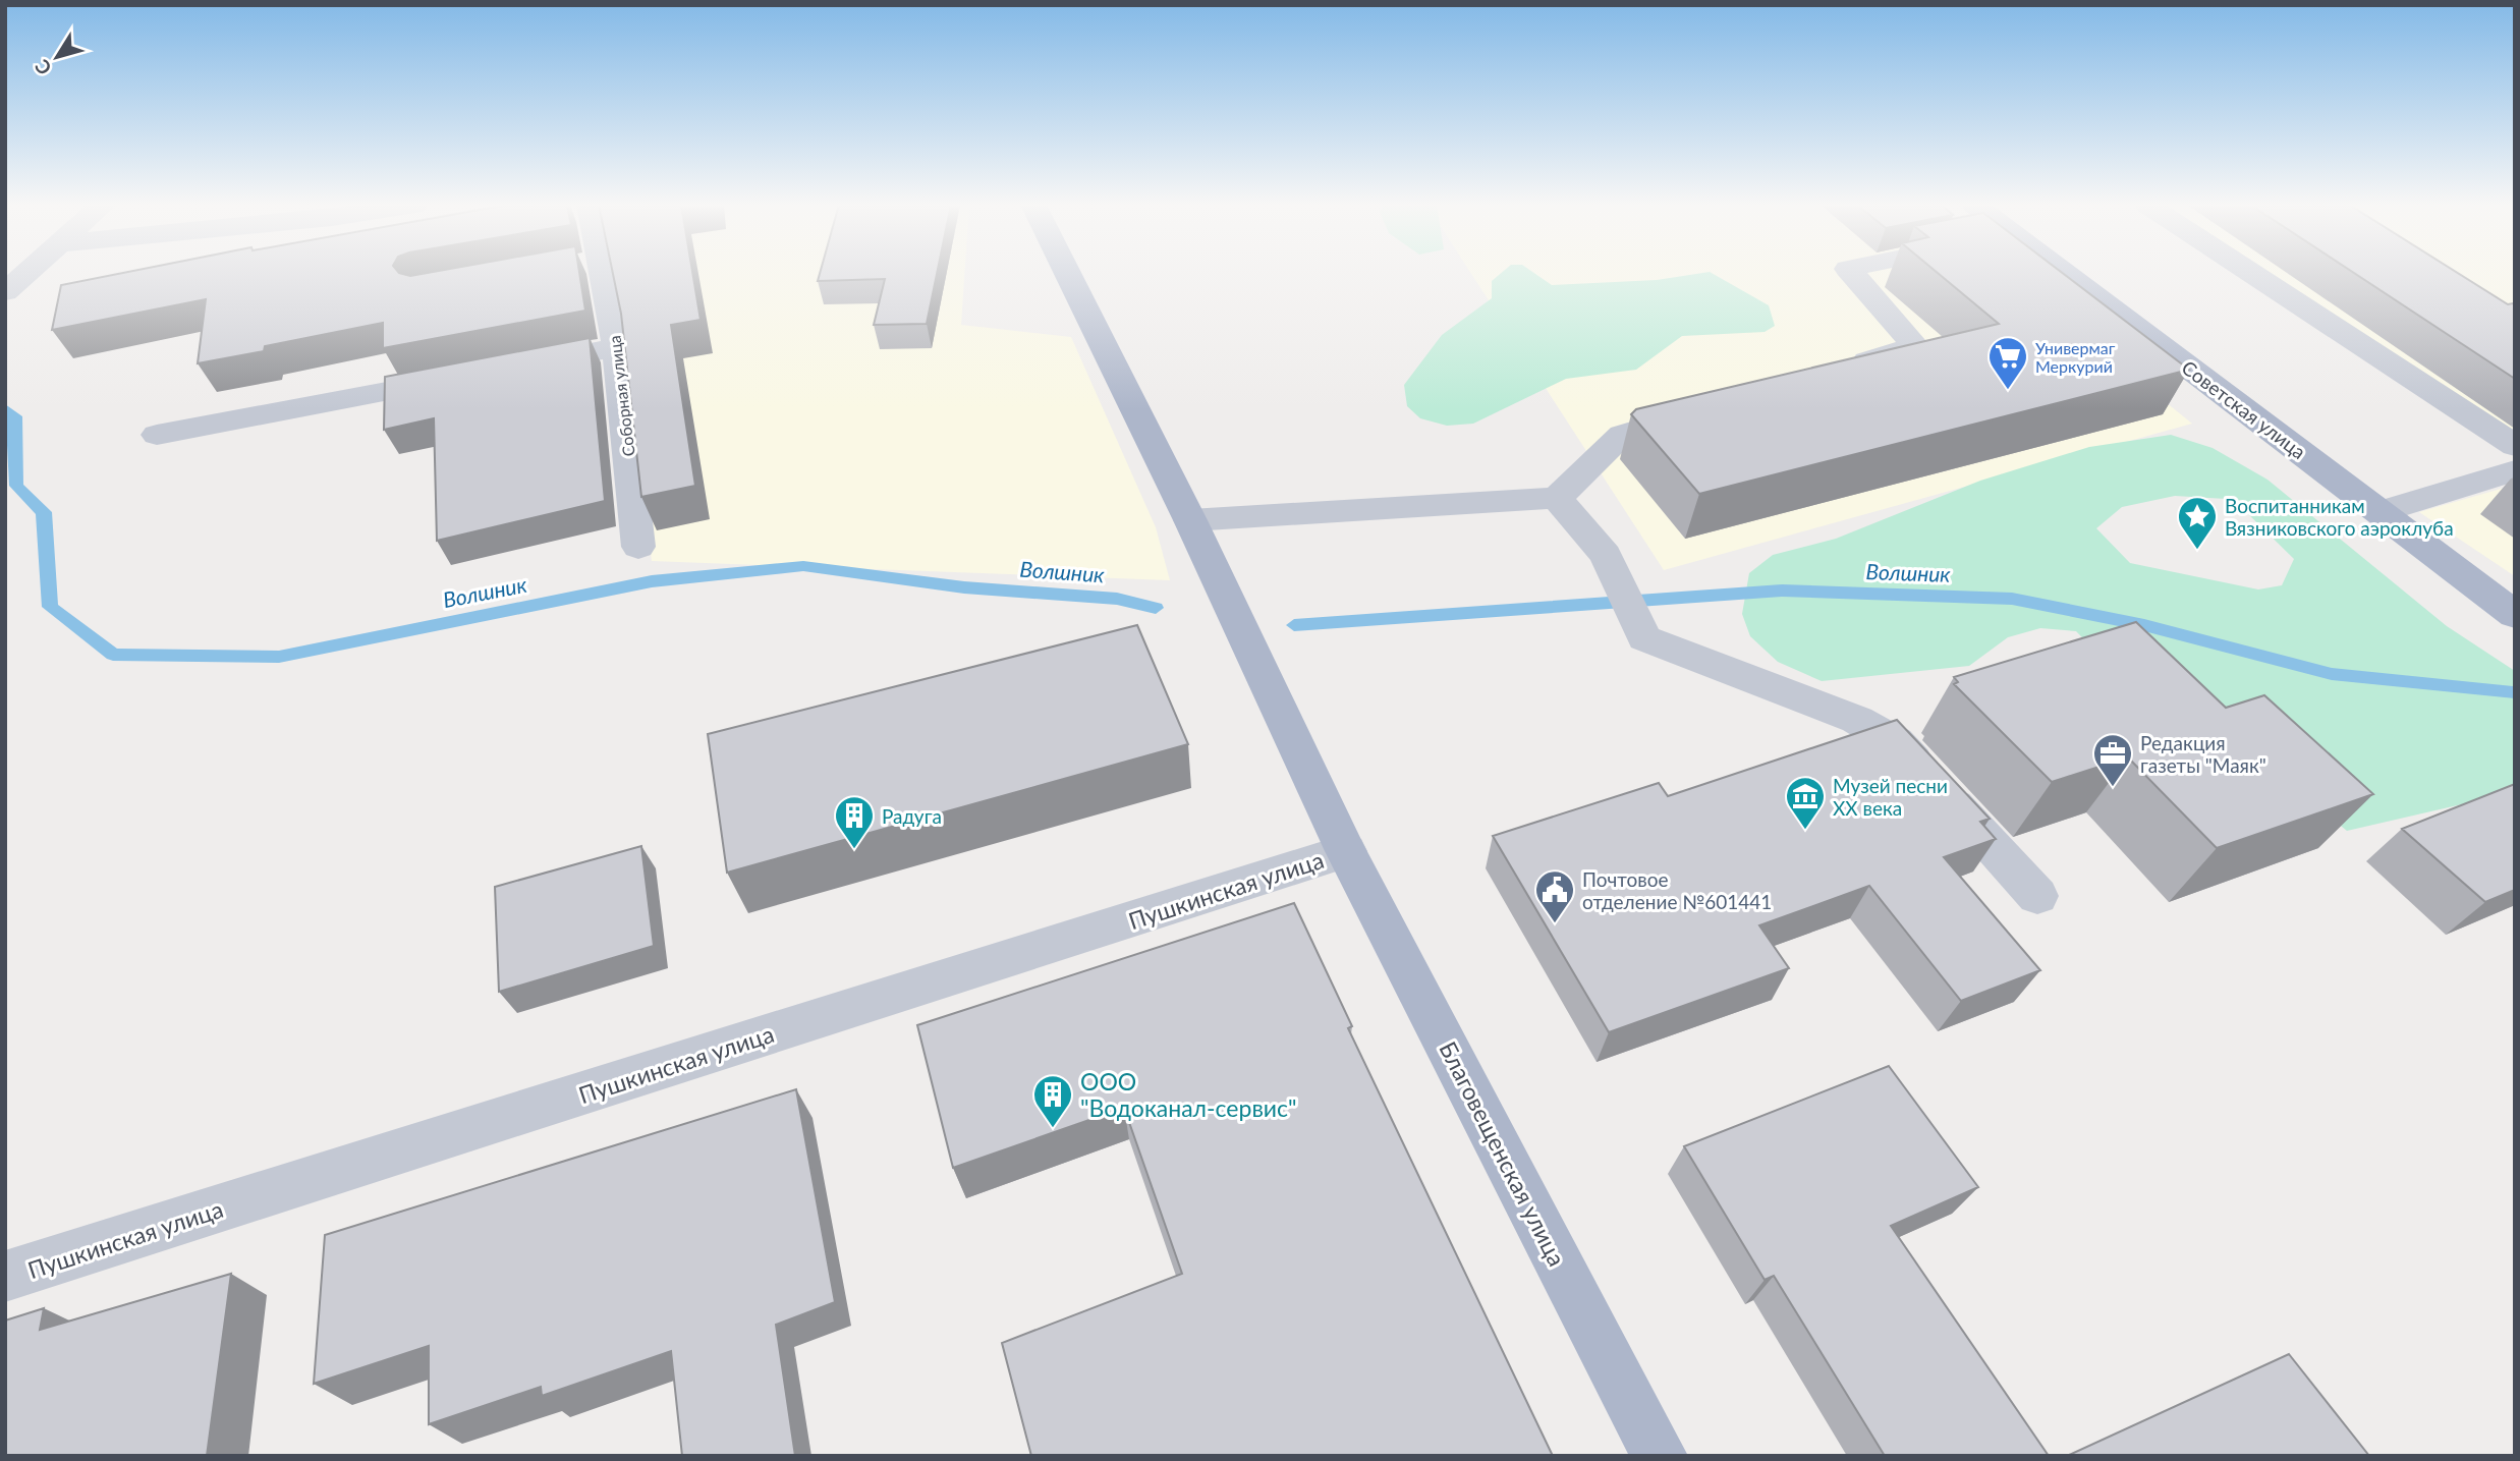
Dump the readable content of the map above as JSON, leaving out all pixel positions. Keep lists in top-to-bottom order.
{
  "streets": {
    "main road": ["Советская улица", "Благовещенская улица"],
    "street": ["Соборная улица", "Пушкинская улица"]
  },
  "crossings": [
    ["Пушкинская улица", "Благовещенская улица"]
  ],
  "water": ["Волшник"],
  "places": {
    "supermarket": ["Универмаг Меркурий"],
    "place": ["Воспитанникам Вязниковского аэроклуба"],
    "office": ["Редакция газеты \"Маяк\""],
    "museum": ["Музей песни XX века"],
    "building": ["Радуга", "ООО \"Водоканал-сервис\""],
    "public building": ["Почтовое отделение №601441"]
  },
  "north": "bottom left"
}
